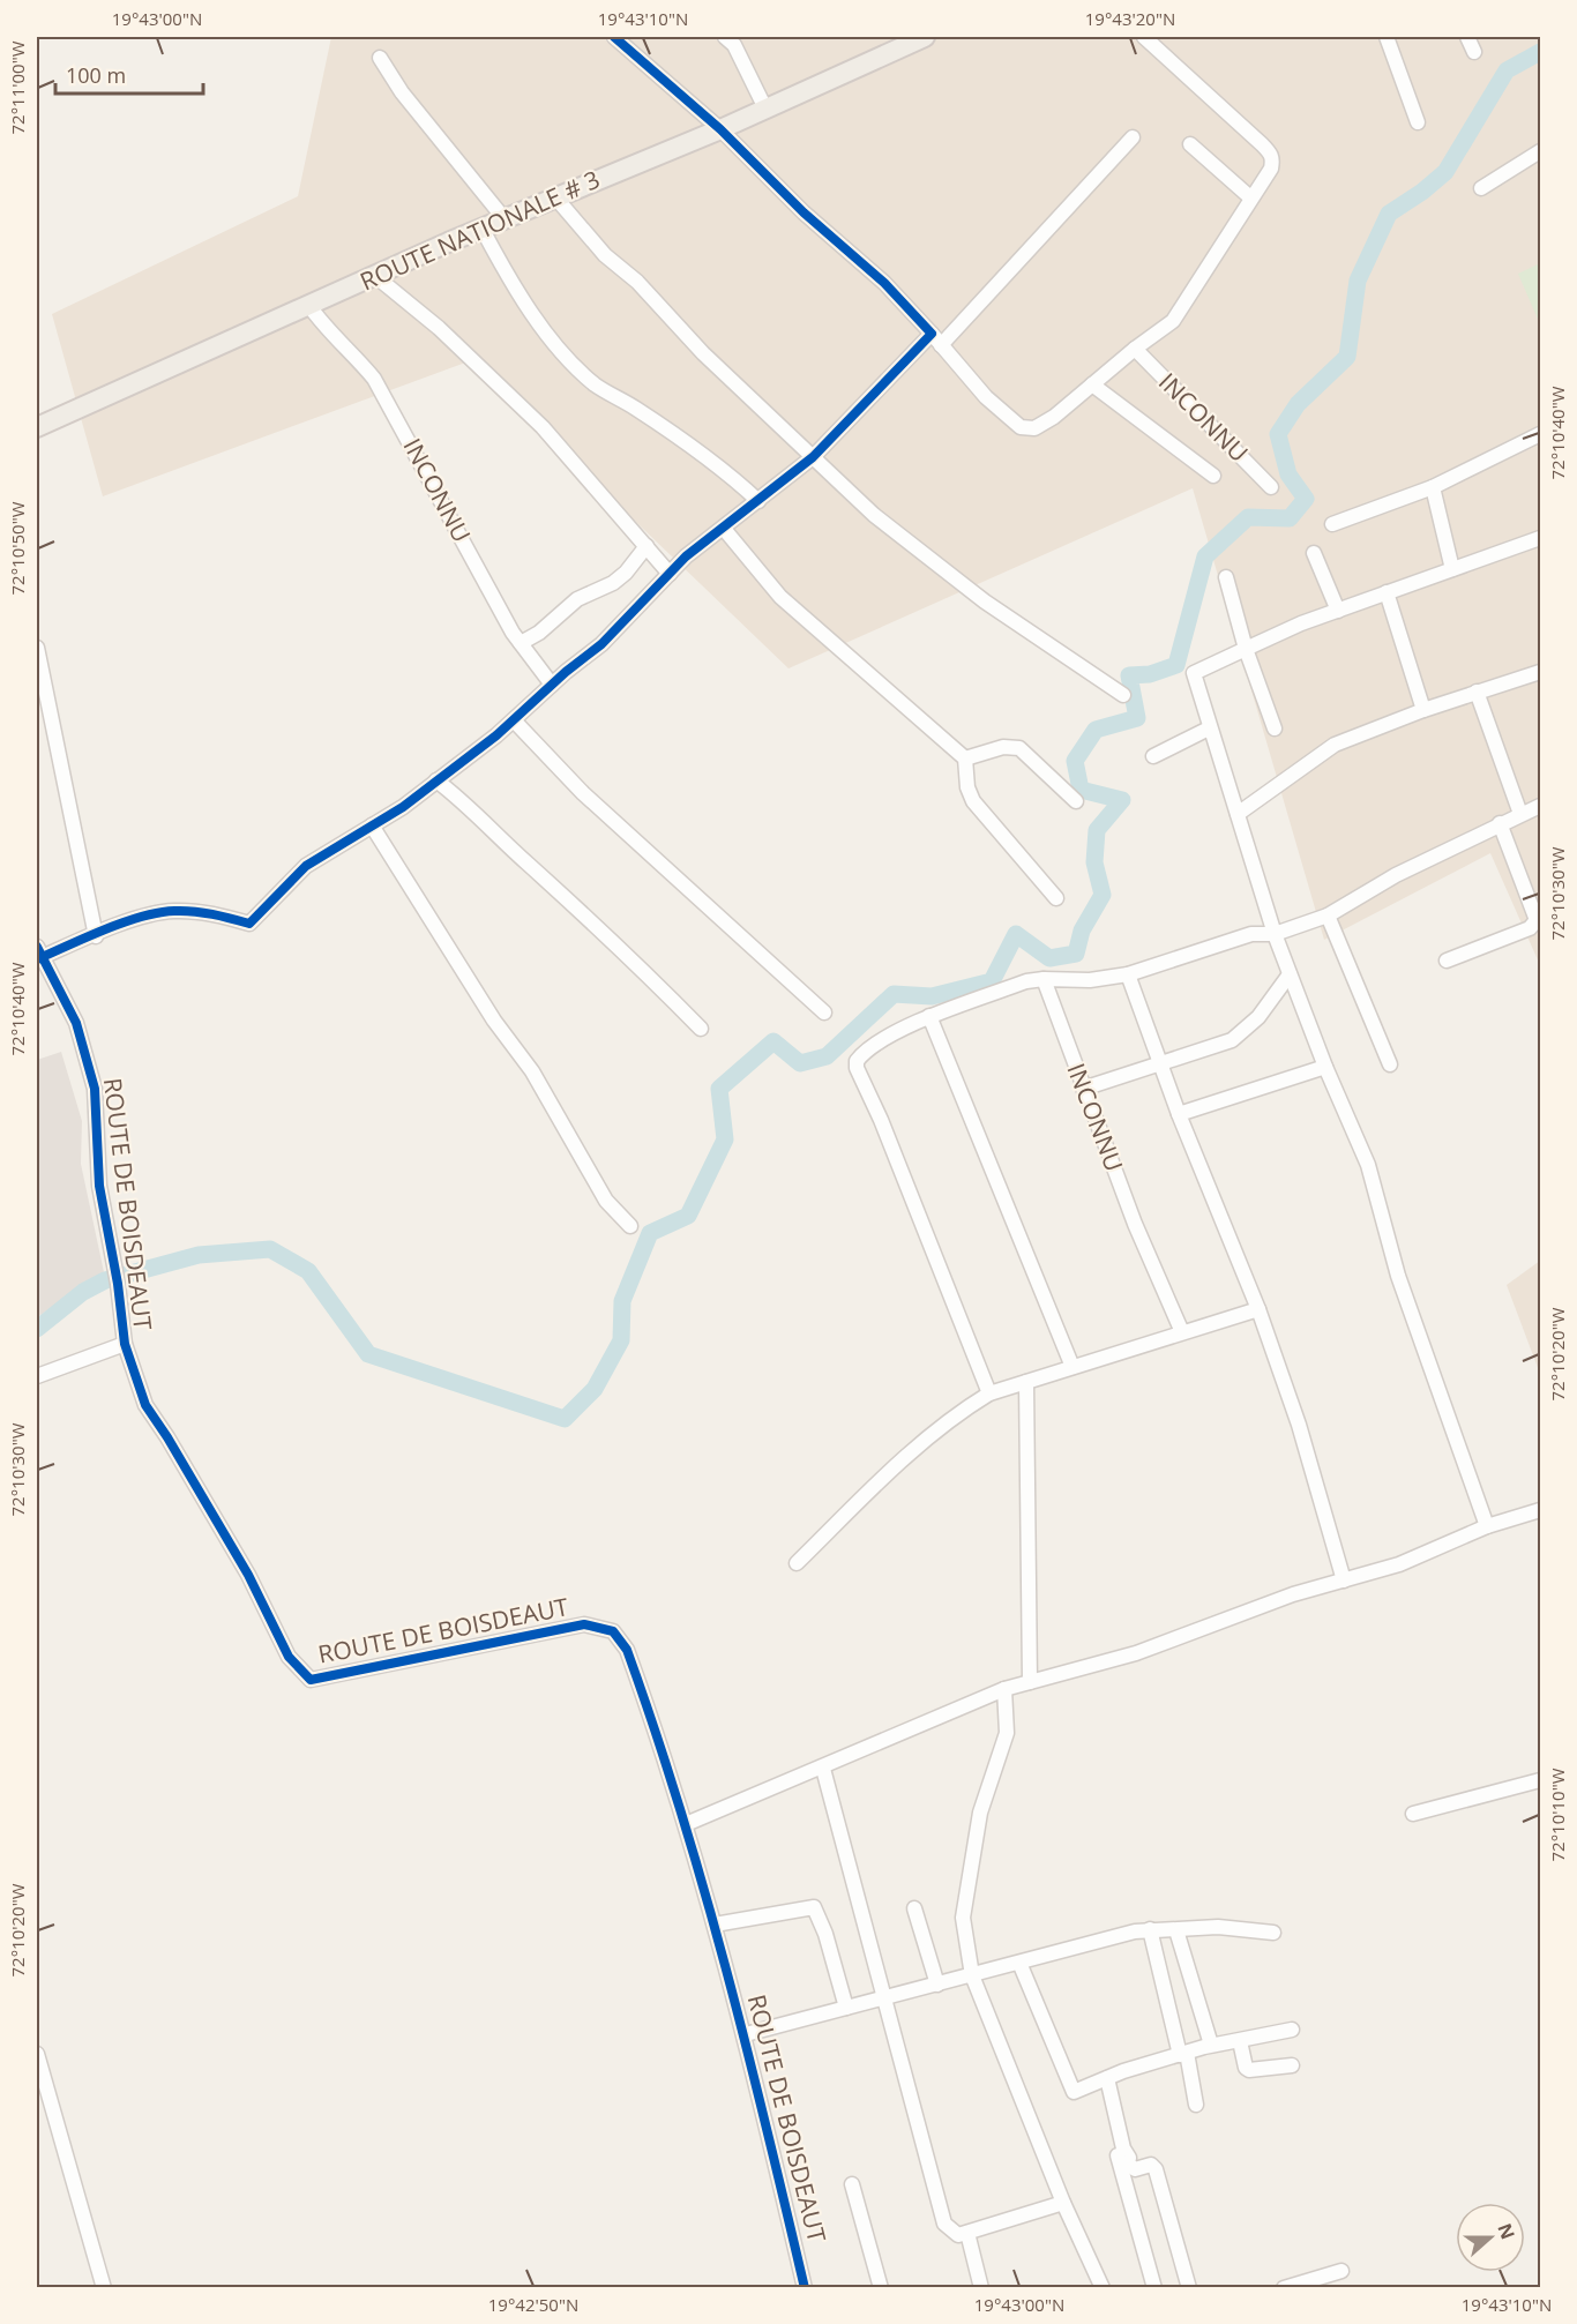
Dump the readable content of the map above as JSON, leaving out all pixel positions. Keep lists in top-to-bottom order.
{
  "streets": {
    "main road": ["ROUTE NATIONALE # 3"],
    "street": ["INCONNU", "ROUTE DE BOISDEAUT"]
  },
  "crossings": [
    ["ROUTE NATIONALE # 3", "INCONNU"]
  ],
  "scale_bar": "100 m",
  "north": "right",
  "coordinates": [
    "19°43'00\"N",
    "19°43'10\"N",
    "19°43'20\"N",
    "72°11'00\"W",
    "72°10'40\"W",
    "72°10'50\"W",
    "72°10'30\"W",
    "72°10'20\"W",
    "72°10'10\"W",
    "19°42'50\"N"
  ]
}
